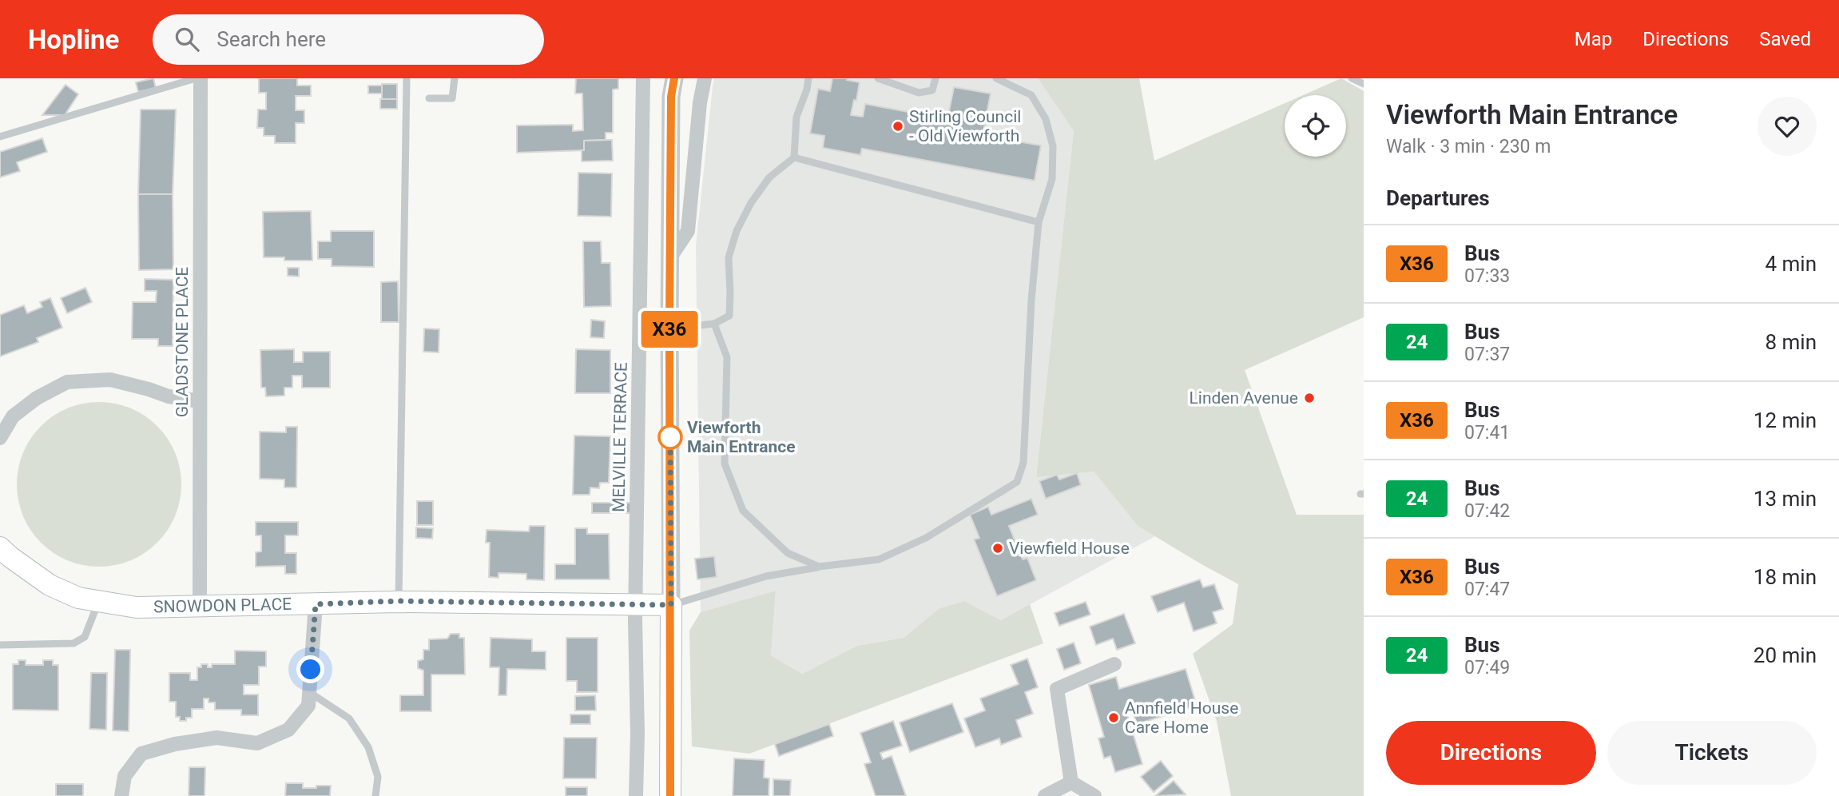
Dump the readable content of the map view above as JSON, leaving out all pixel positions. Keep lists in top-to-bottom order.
{
  "streets": {
    "main road": ["SNOWDON PLACE"],
    "street": ["GLADSTONE PLACE", "MELVILLE TERRACE"]
  },
  "crossings": [
    ["GLADSTONE PLACE", "SNOWDON PLACE"],
    ["MELVILLE TERRACE", "SNOWDON PLACE"]
  ],
  "places": [
    "Stirling Council - Old Viewforth",
    "Linden Avenue",
    "Viewforth Main Entrance",
    "Viewfield House",
    "Annfield House Care Home"
  ],
  "lines": ["bus line X36"],
  "page": {
    "header": "Hopline",
    "search": "Search here",
    "nav": ["Map", "Directions", "Saved"],
    "on_map": "X36",
    "heading": [
      ["Viewforth Main Entrance", "Walk · 3 min · 230 m"],
      "Departures"
    ],
    "list": [
      {
        "mark": "X36",
        "name": "Bus",
        "note": "07:33",
        "value": "4 min"
      },
      {
        "mark": "24",
        "name": "Bus",
        "note": "07:37",
        "value": "8 min"
      },
      {
        "mark": "X36",
        "name": "Bus",
        "note": "07:41",
        "value": "12 min"
      },
      {
        "mark": "24",
        "name": "Bus",
        "note": "07:42",
        "value": "13 min"
      },
      {
        "mark": "X36",
        "name": "Bus",
        "note": "07:47",
        "value": "18 min"
      },
      {
        "mark": "24",
        "name": "Bus",
        "note": "07:49",
        "value": "20 min"
      }
    ],
    "buttons": ["Directions", "Tickets"]
  }
}
